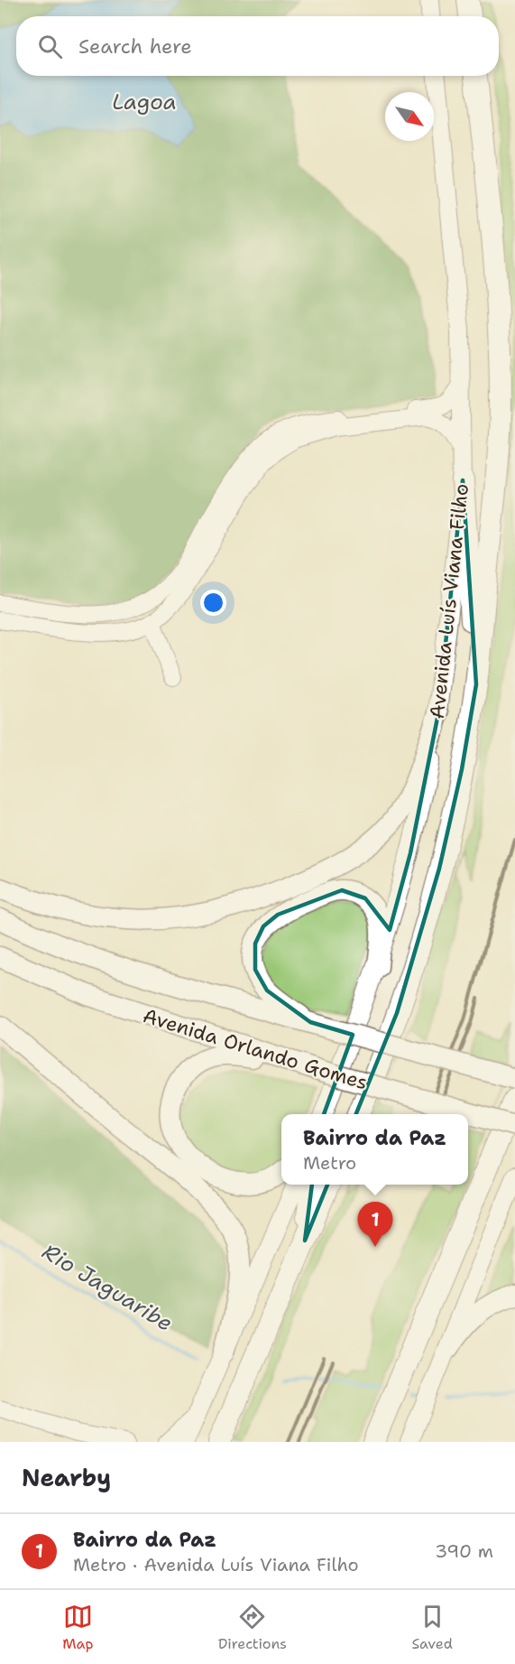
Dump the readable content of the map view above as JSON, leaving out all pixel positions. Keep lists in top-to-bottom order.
{
  "streets": {
    "highway": ["Avenida Luís Viana Filho"],
    "main road": ["Avenida Orlando Gomes"]
  },
  "water": ["Lagoa", "Rio Jaguaribe"],
  "north": "bottom right",
  "page": {
    "search": "Search here",
    "popup": ["Bairro da Paz", "Metro"],
    "pins": "1",
    "heading": "Nearby",
    "list": [
      {
        "mark": "1",
        "name": "Bairro da Paz",
        "note": "Metro · Avenida Luís Viana Filho",
        "value": "390 m"
      }
    ],
    "nav": ["Map", "Directions", "Saved"]
  }
}
